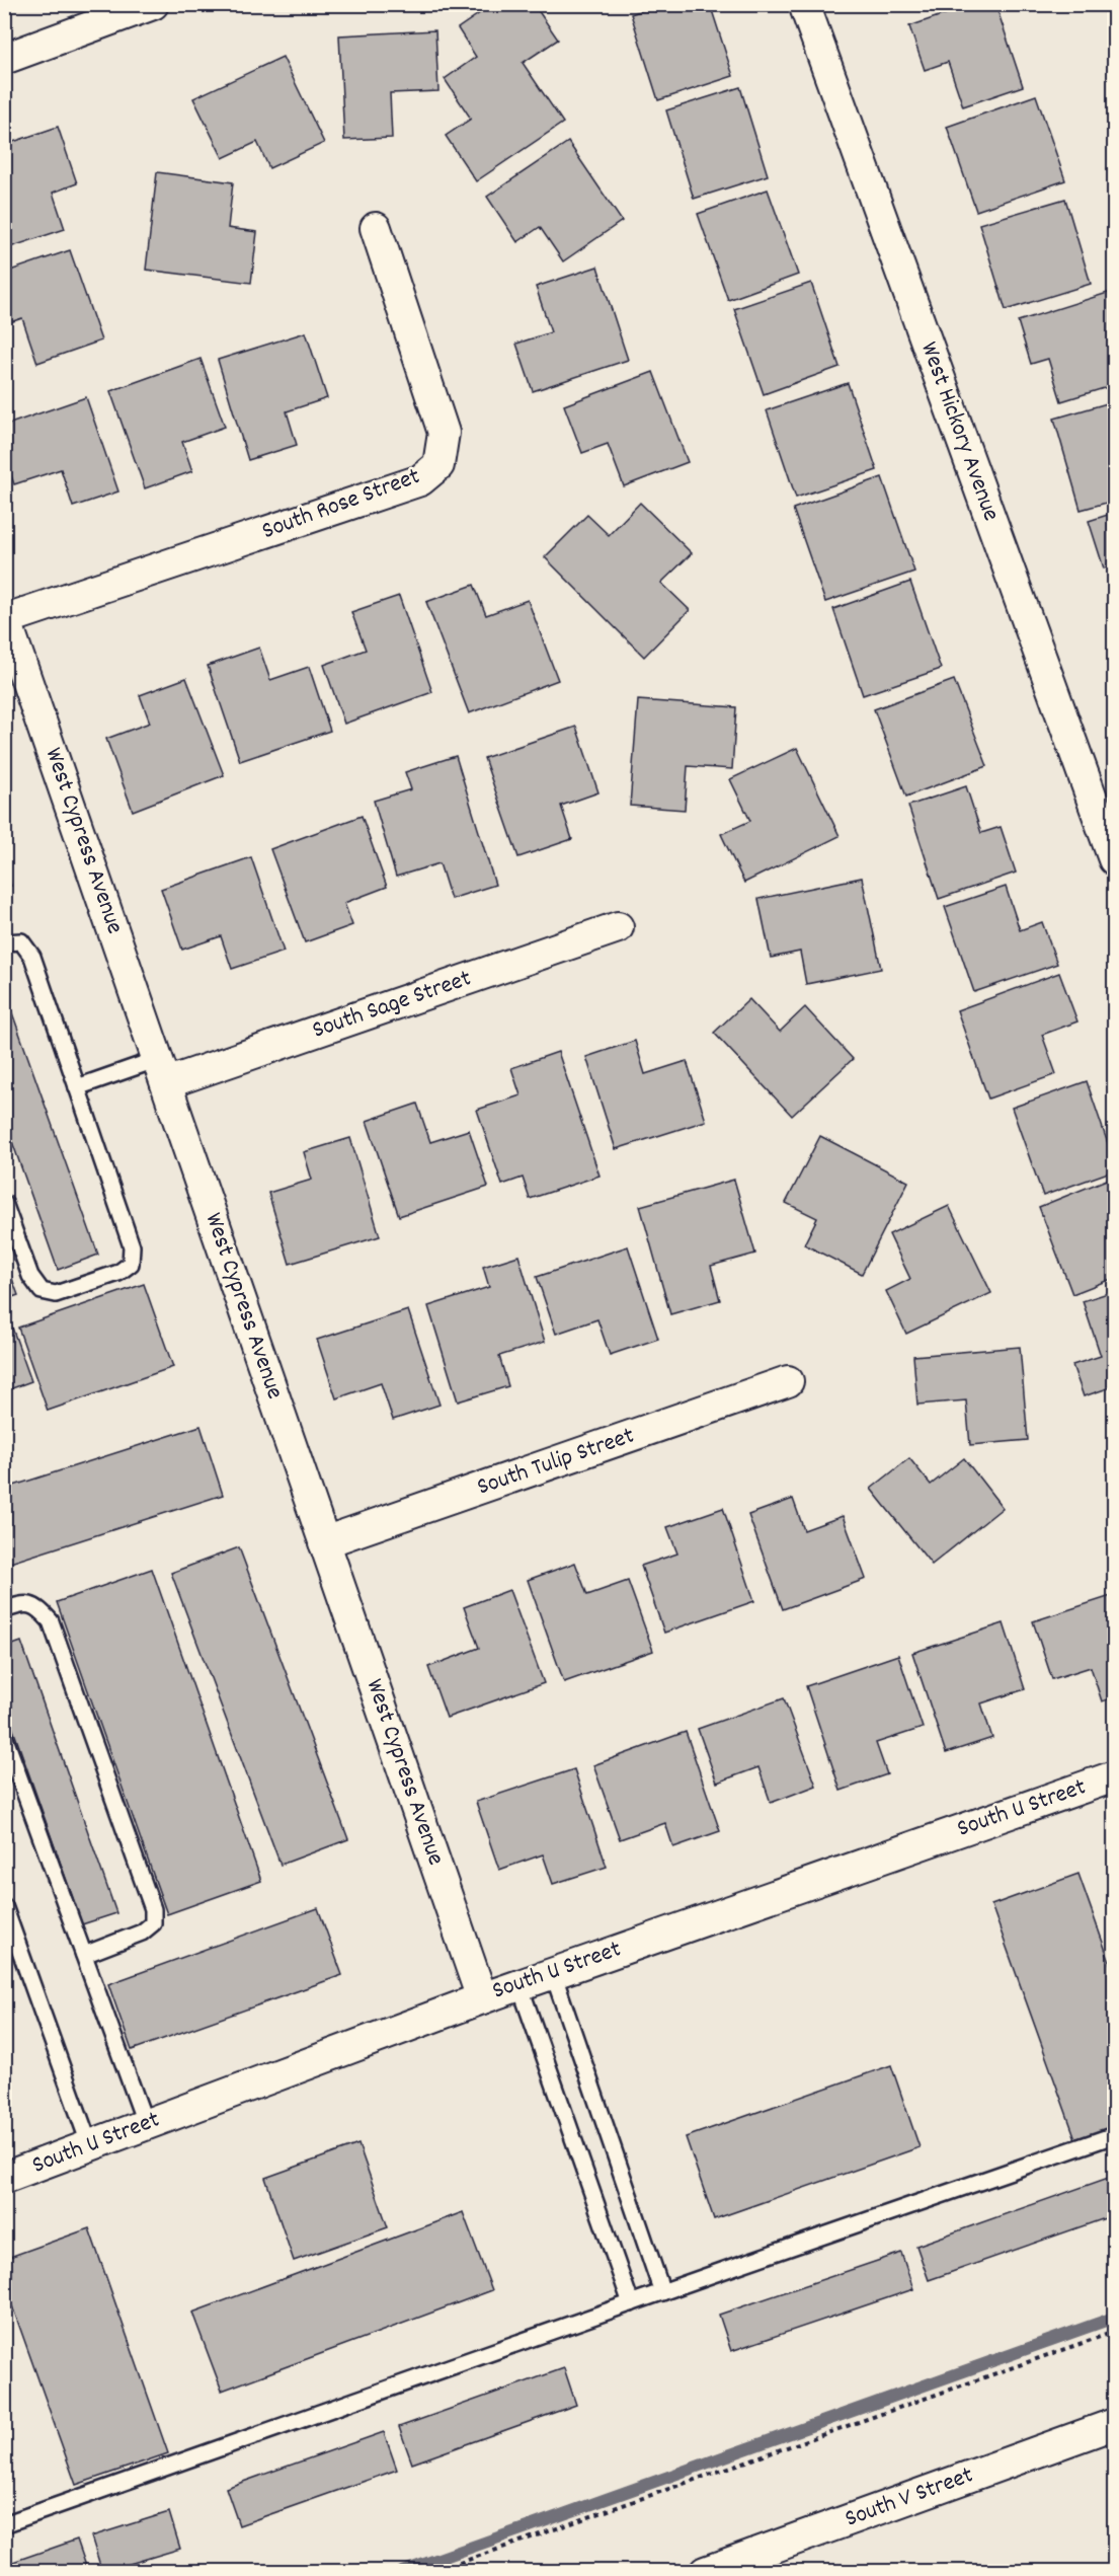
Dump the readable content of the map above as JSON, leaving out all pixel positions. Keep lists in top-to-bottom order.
{
  "streets": {
    "street": [
      "West Hickory Avenue",
      "South Rose Street",
      "West Cypress Avenue",
      "South Sage Street",
      "South Tulip Street",
      "South U Street",
      "South V Street"
    ]
  },
  "crossings": [
    ["South Rose Street", "West Cypress Avenue"],
    ["West Cypress Avenue", "South Sage Street"],
    ["West Cypress Avenue", "South Tulip Street"],
    ["West Cypress Avenue", "South U Street"]
  ]
}
